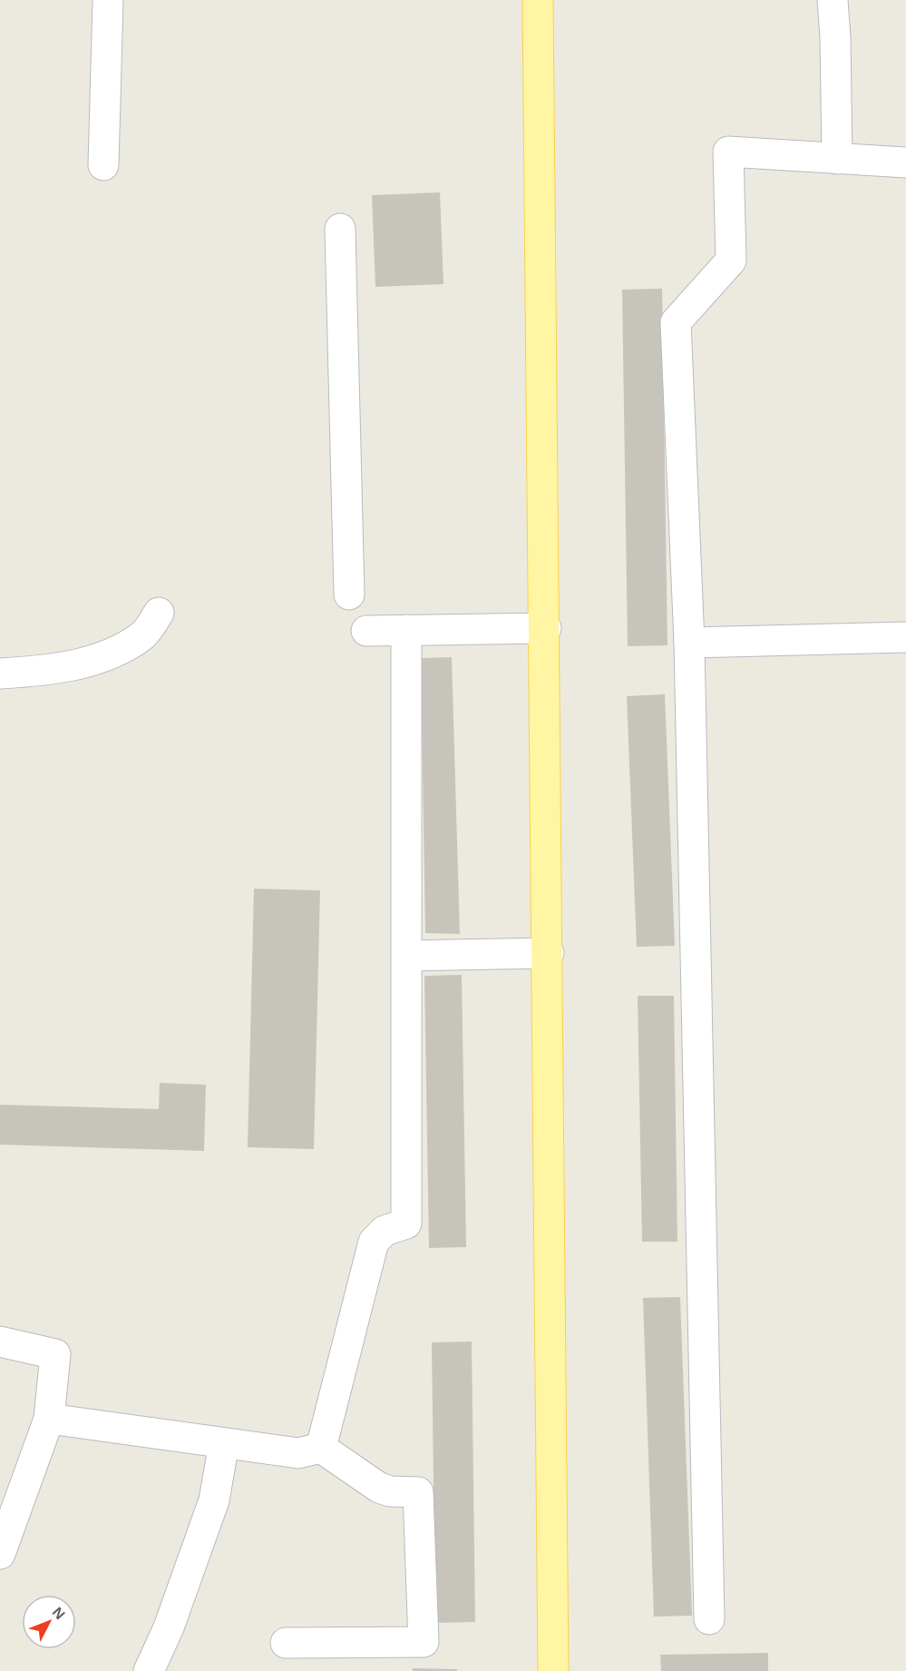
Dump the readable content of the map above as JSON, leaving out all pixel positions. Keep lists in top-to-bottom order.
{
  "north": "top right"
}
